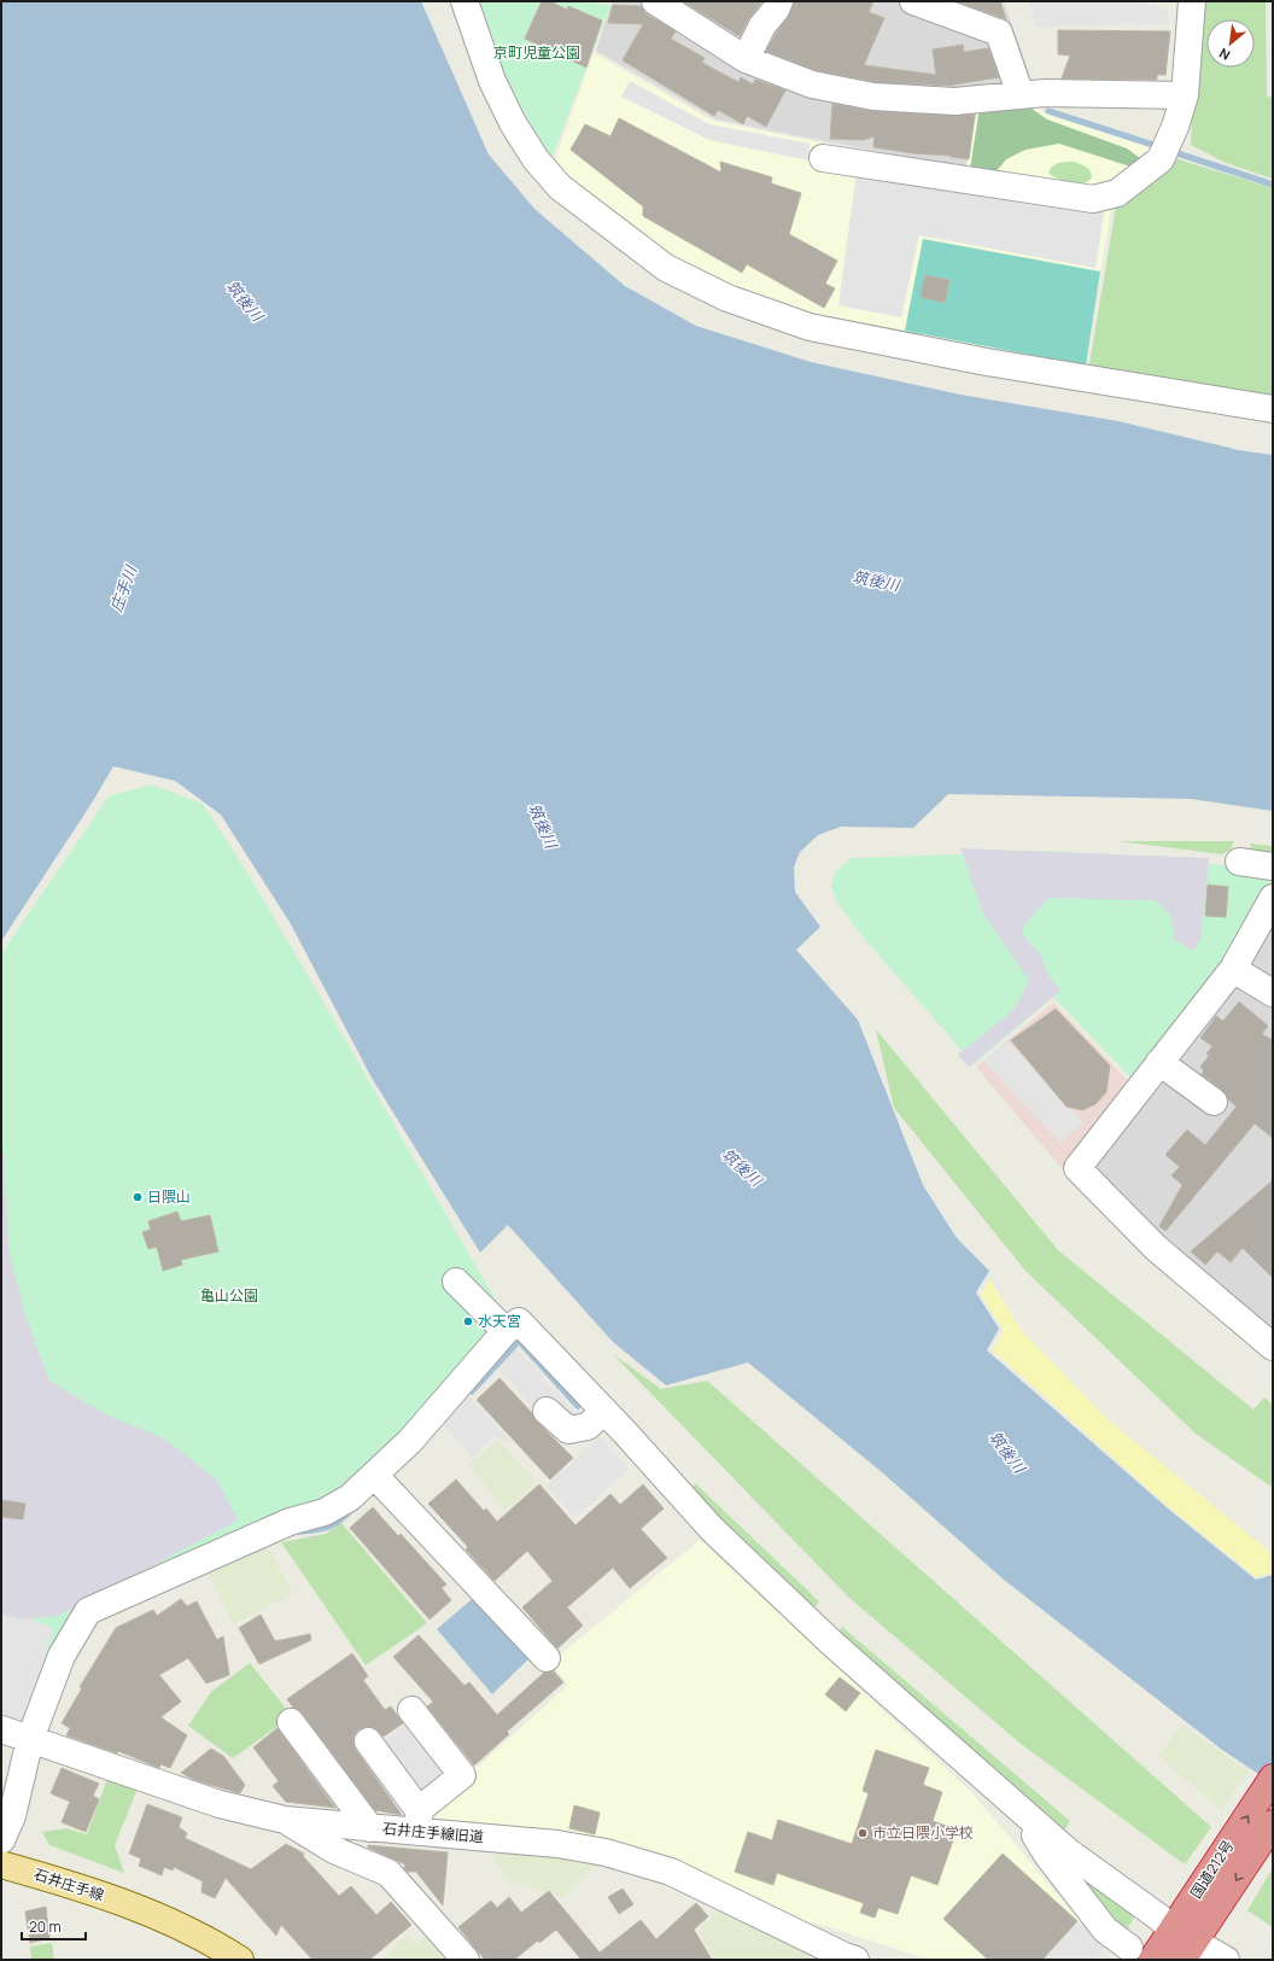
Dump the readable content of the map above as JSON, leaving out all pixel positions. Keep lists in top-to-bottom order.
{
  "streets": {
    "highway": ["国道212号"],
    "main road": ["石井庄手線"],
    "street": ["石井庄手線旧道"]
  },
  "water": ["筑後川", "庄手川"],
  "parks": ["京町児童公園", "亀山公園"],
  "places": ["日隈山", "水天宮", "市立日隈小学校"],
  "scale_bar": "20 m",
  "north": "bottom left"
}
